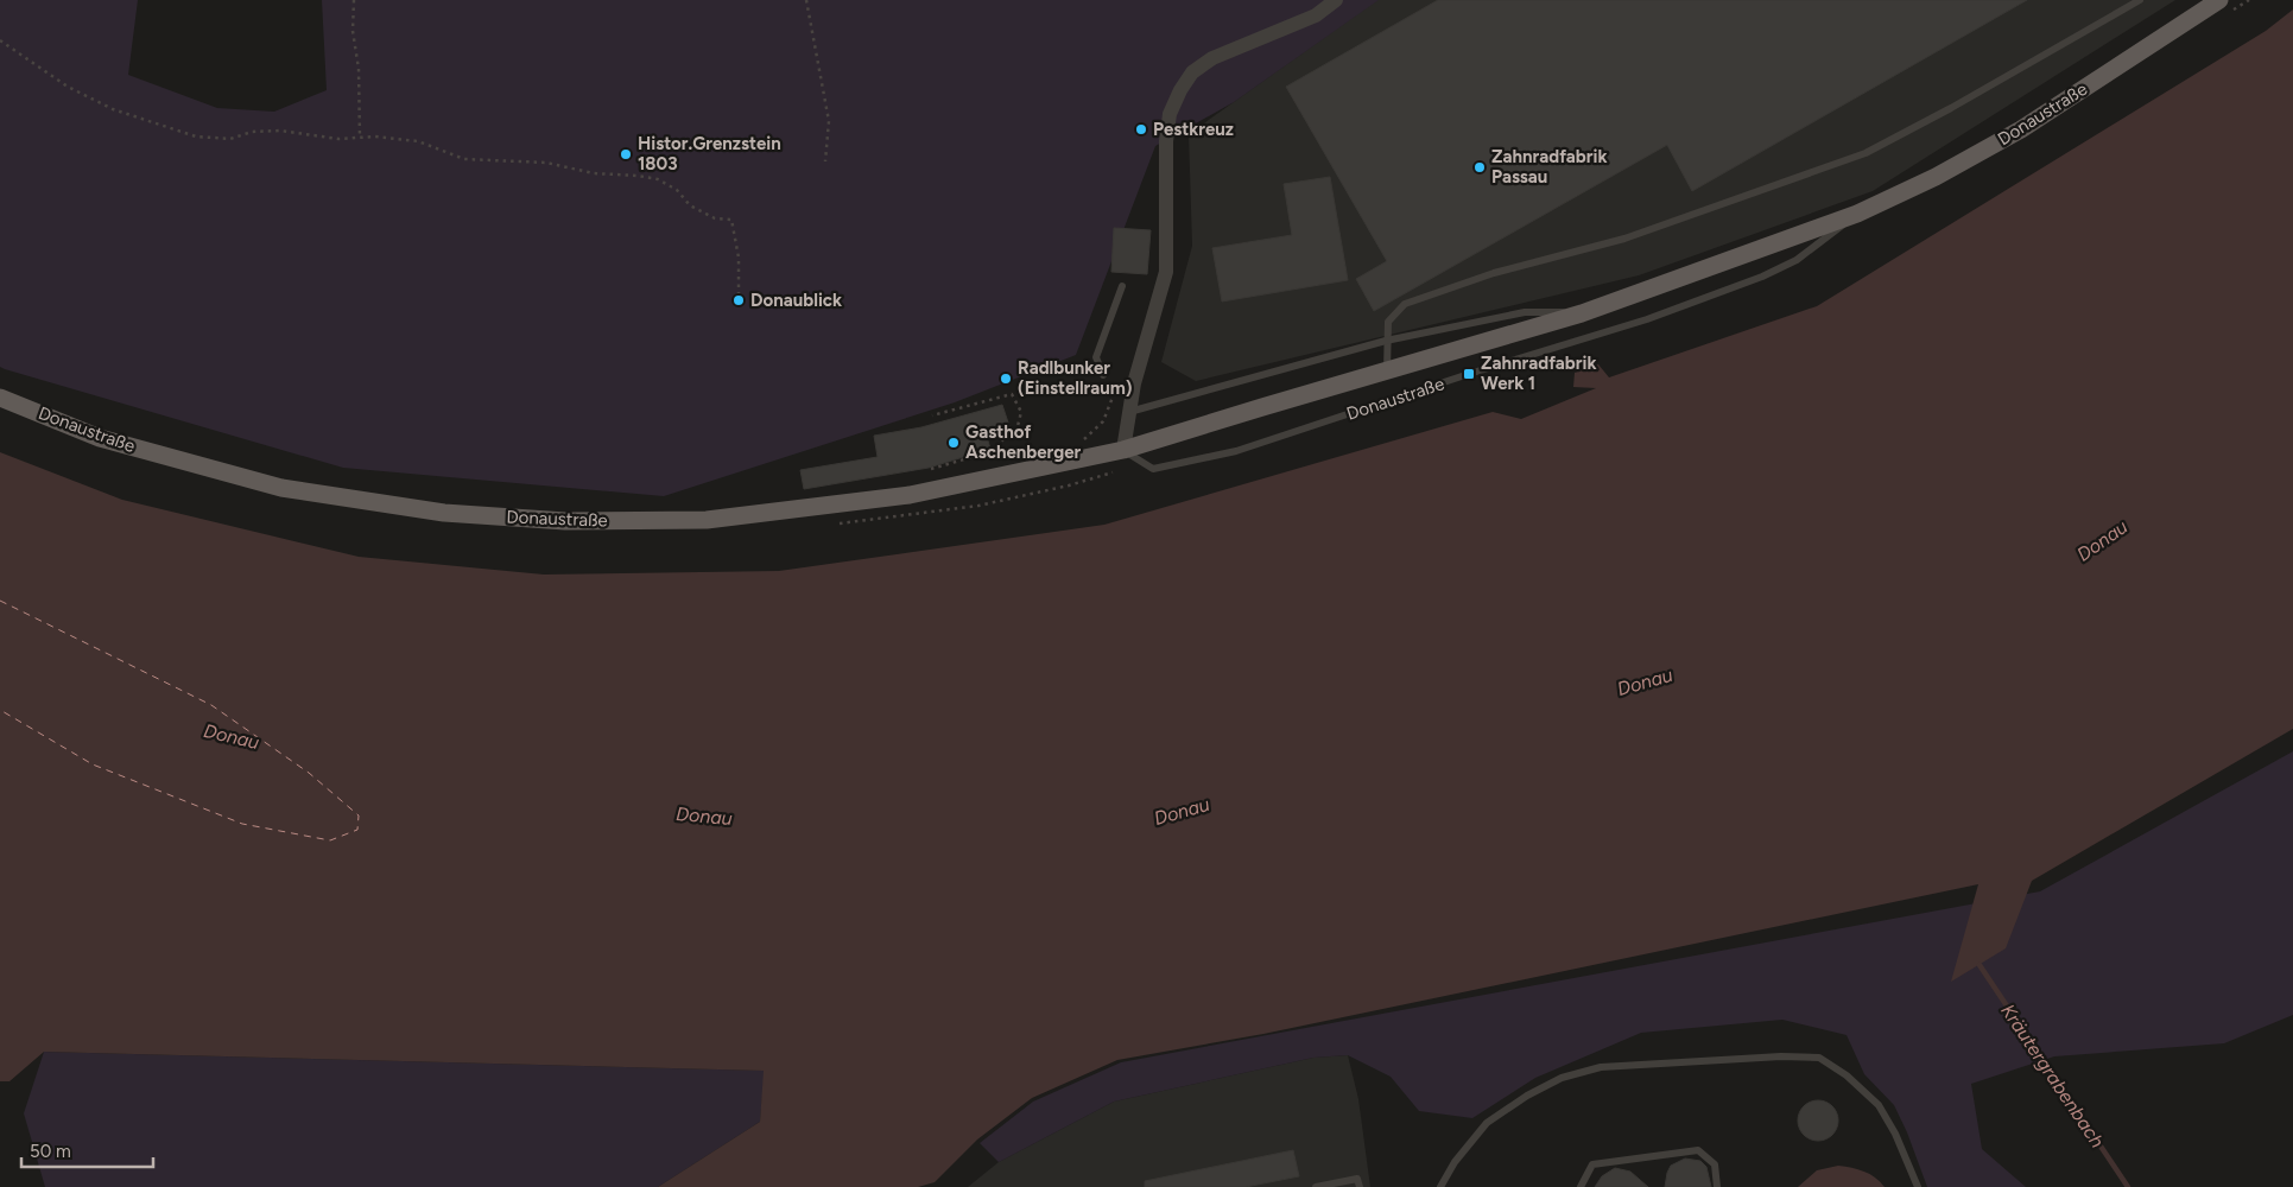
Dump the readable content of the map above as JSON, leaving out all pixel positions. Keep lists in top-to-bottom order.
{
  "streets": {
    "main road": ["Donaustraße"]
  },
  "water": ["Donau", "Kräutergrabenbach"],
  "places": {
    "other": [
      "Pestkreuz",
      "Histor.Grenzstein 1803",
      "Zahnradfabrik Passau",
      "Donaublick",
      "Radlbunker (Einstellraum)",
      "Gasthof Aschenberger"
    ],
    "transit": ["Zahnradfabrik Werk 1"]
  },
  "scale_bar": "50 m"
}
